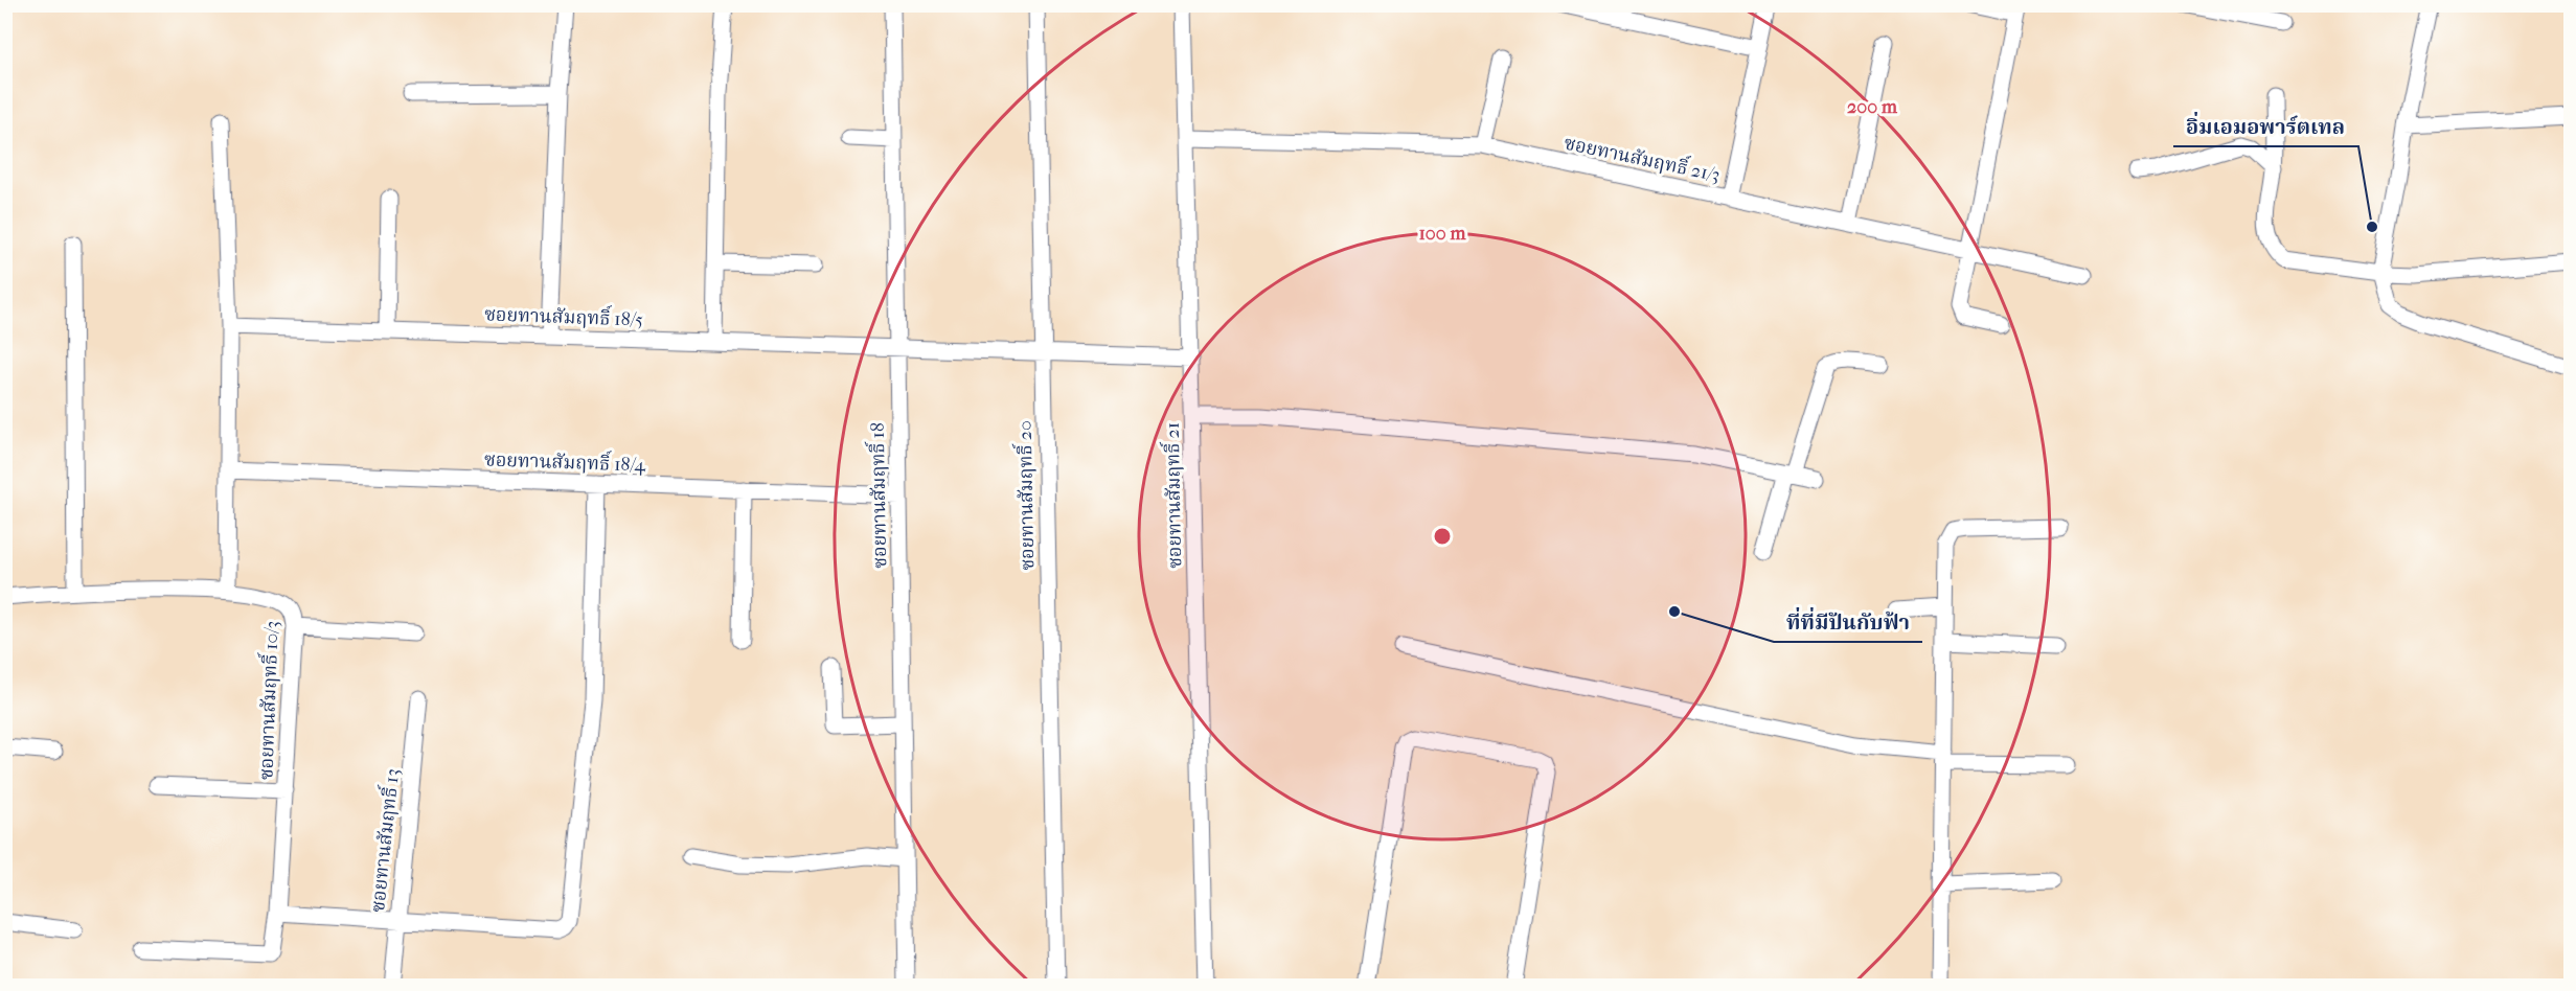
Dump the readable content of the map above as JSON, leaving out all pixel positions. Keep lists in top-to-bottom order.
{
  "streets": {
    "street": [
      "ซอยทานสัมฤทธิ์ 21/3",
      "ซอยทานสัมฤทธิ์ 18/5",
      "ซอยทานสัมฤทธิ์ 18/4",
      "ซอยทานสัมฤทธิ์ 18",
      "ซอยทานสัมฤทธิ์ 20",
      "ซอยทานสัมฤทธิ์ 21",
      "ซอยทานสัมฤทธิ์ 10/3",
      "ซอยทานสัมฤทธิ์ 13"
    ]
  },
  "crossings": [
    ["ซอยทานสัมฤทธิ์ 21/3", "ซอยทานสัมฤทธิ์ 21"],
    ["ซอยทานสัมฤทธิ์ 18/5", "ซอยทานสัมฤทธิ์ 18"],
    ["ซอยทานสัมฤทธิ์ 18/5", "ซอยทานสัมฤทธิ์ 20"],
    ["ซอยทานสัมฤทธิ์ 18/5", "ซอยทานสัมฤทธิ์ 21"],
    ["ซอยทานสัมฤทธิ์ 18/4", "ซอยทานสัมฤทธิ์ 18"]
  ],
  "places": ["อิ่มเอมอพาร์ตเทล", "ที่ที่มีปันกับฟ้า"],
  "rings": ["200 m", "100 m"]
}
